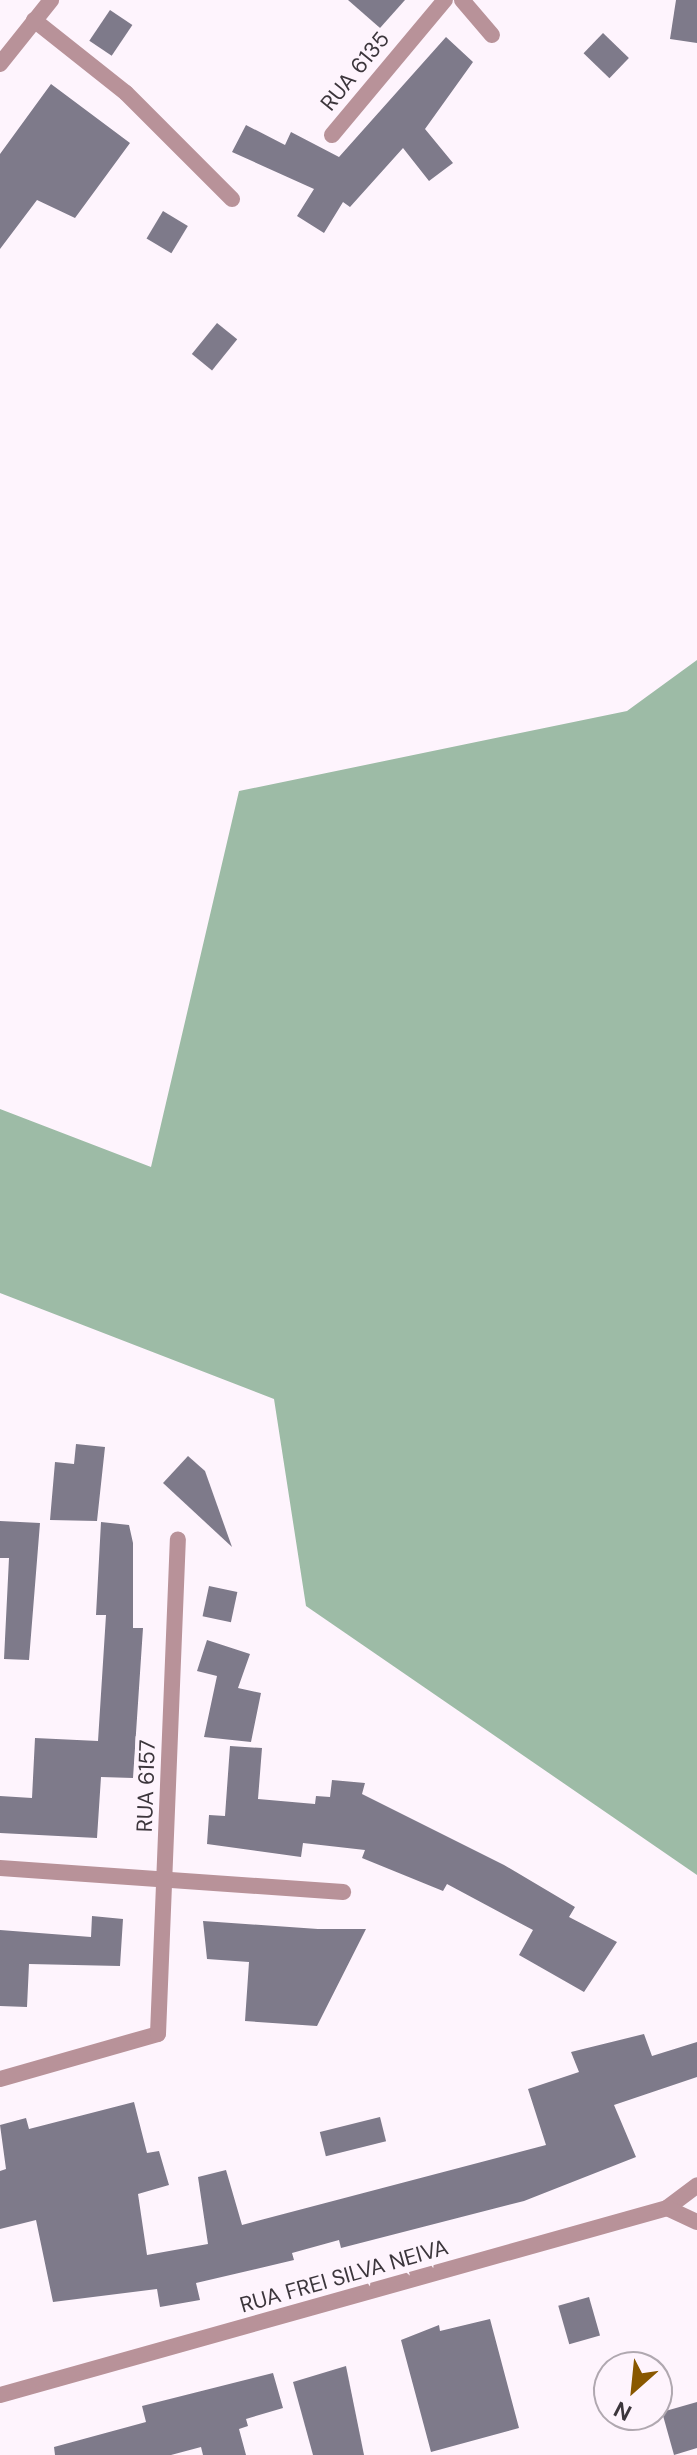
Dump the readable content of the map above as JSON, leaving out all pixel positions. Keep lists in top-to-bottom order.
{
  "streets": {
    "street": ["RUA 6135", "RUA 6157", "RUA FREI SILVA NEIVA"]
  },
  "north": "bottom left"
}
